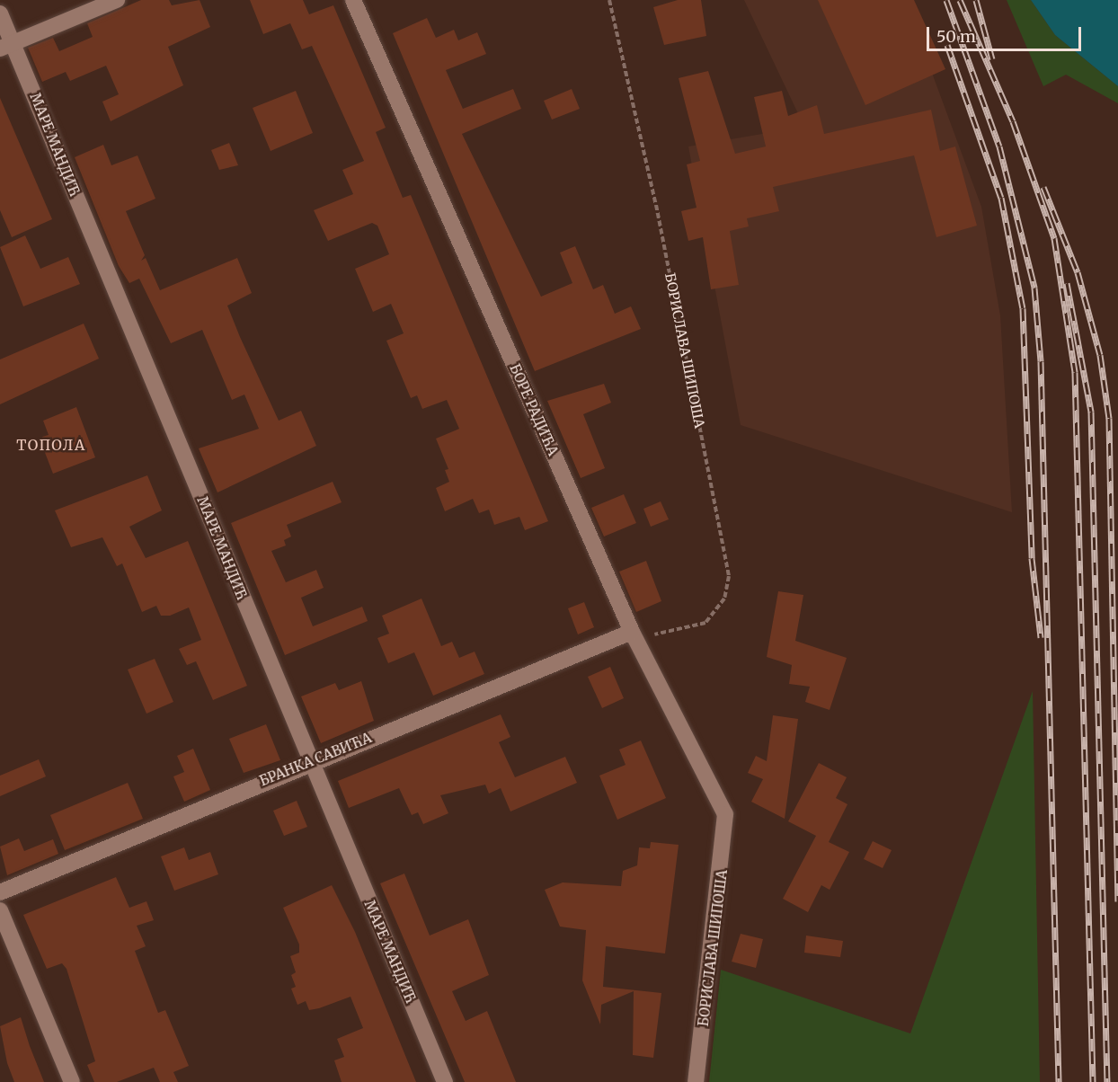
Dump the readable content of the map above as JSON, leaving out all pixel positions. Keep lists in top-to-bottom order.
{
  "streets": {
    "street": [
      "МАРЕ МАНДИЋ",
      "БОРИСЛАВА ШИПОША",
      "БОРЕ РАДИЋА",
      "БРАНКА САВИЋА"
    ]
  },
  "crossings": [
    ["МАРЕ МАНДИЋ", "БРАНКА САВИЋА"],
    ["БОРИСЛАВА ШИПОША", "БОРЕ РАДИЋА"],
    ["БОРИСЛАВА ШИПОША", "БРАНКА САВИЋА"],
    ["БОРЕ РАДИЋА", "БРАНКА САВИЋА"]
  ],
  "districts": ["ТОПОЛА"],
  "scale_bar": "50 m"
}
